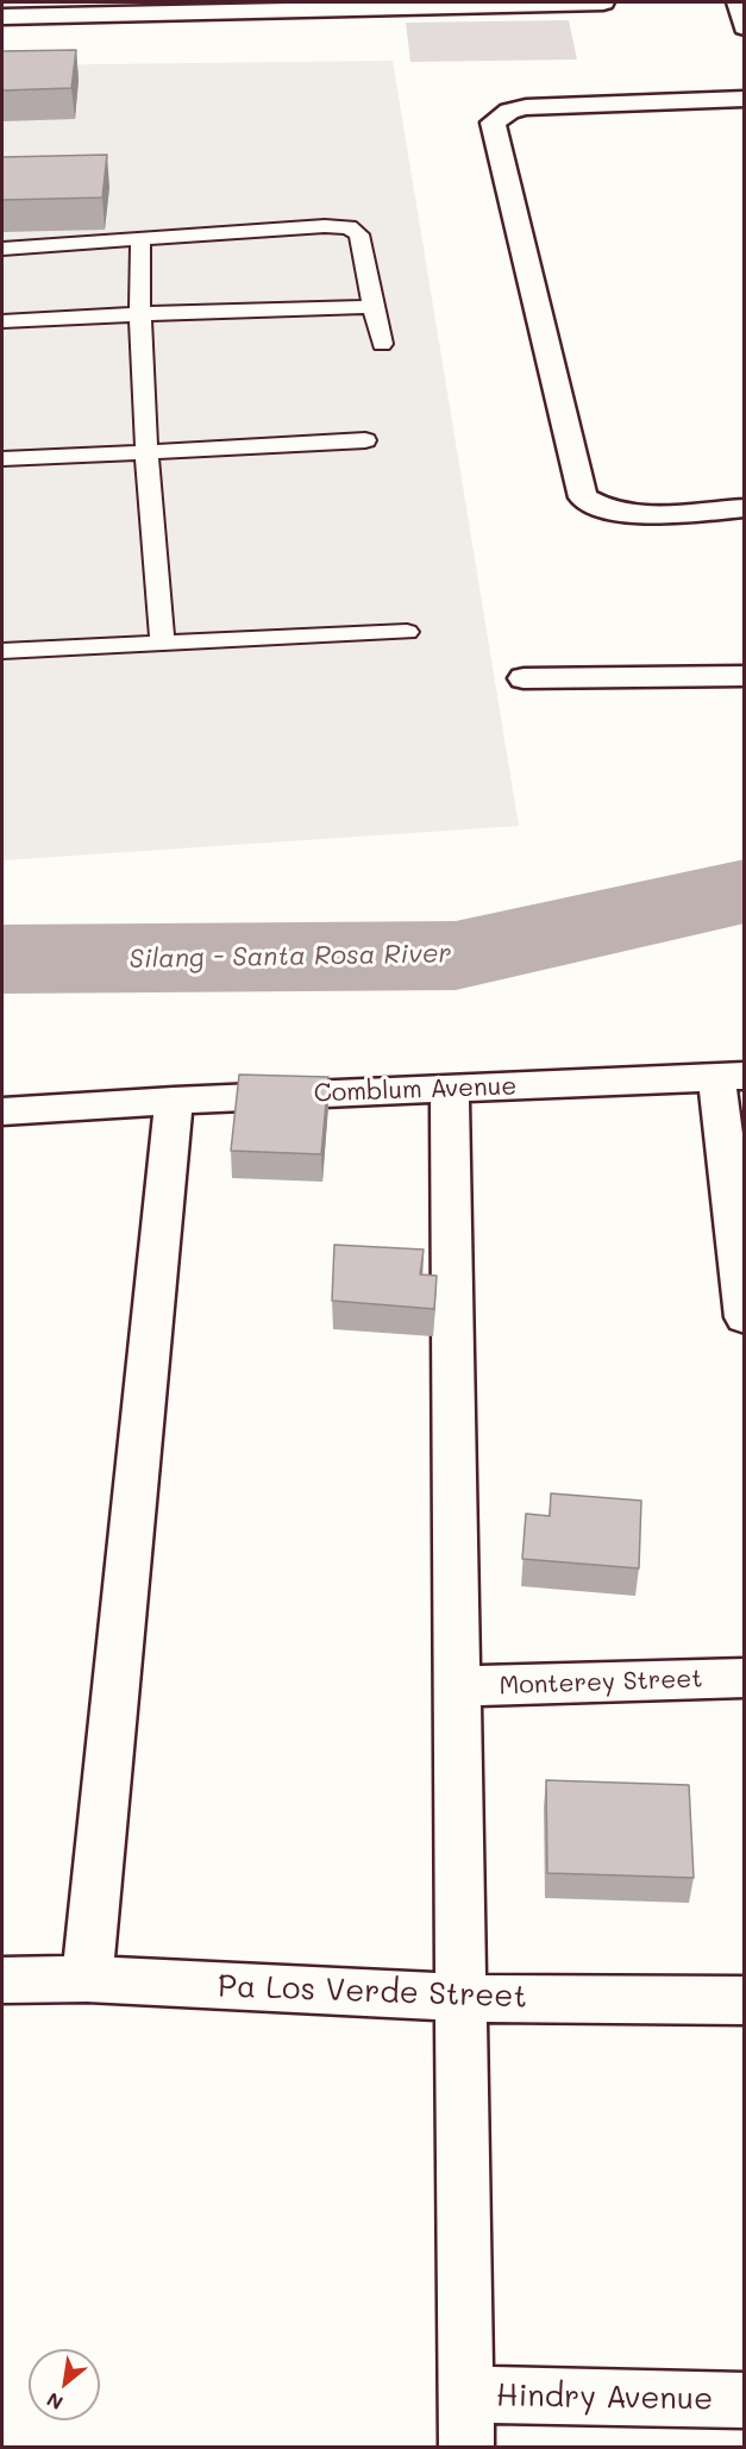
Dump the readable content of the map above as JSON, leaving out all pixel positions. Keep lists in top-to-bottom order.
{
  "streets": {
    "street": [
      "Comblum Avenue",
      "Monterey Street",
      "Pa Los Verde Street",
      "Hindry Avenue"
    ]
  },
  "water": ["Silang - Santa Rosa River"],
  "north": "bottom left"
}
